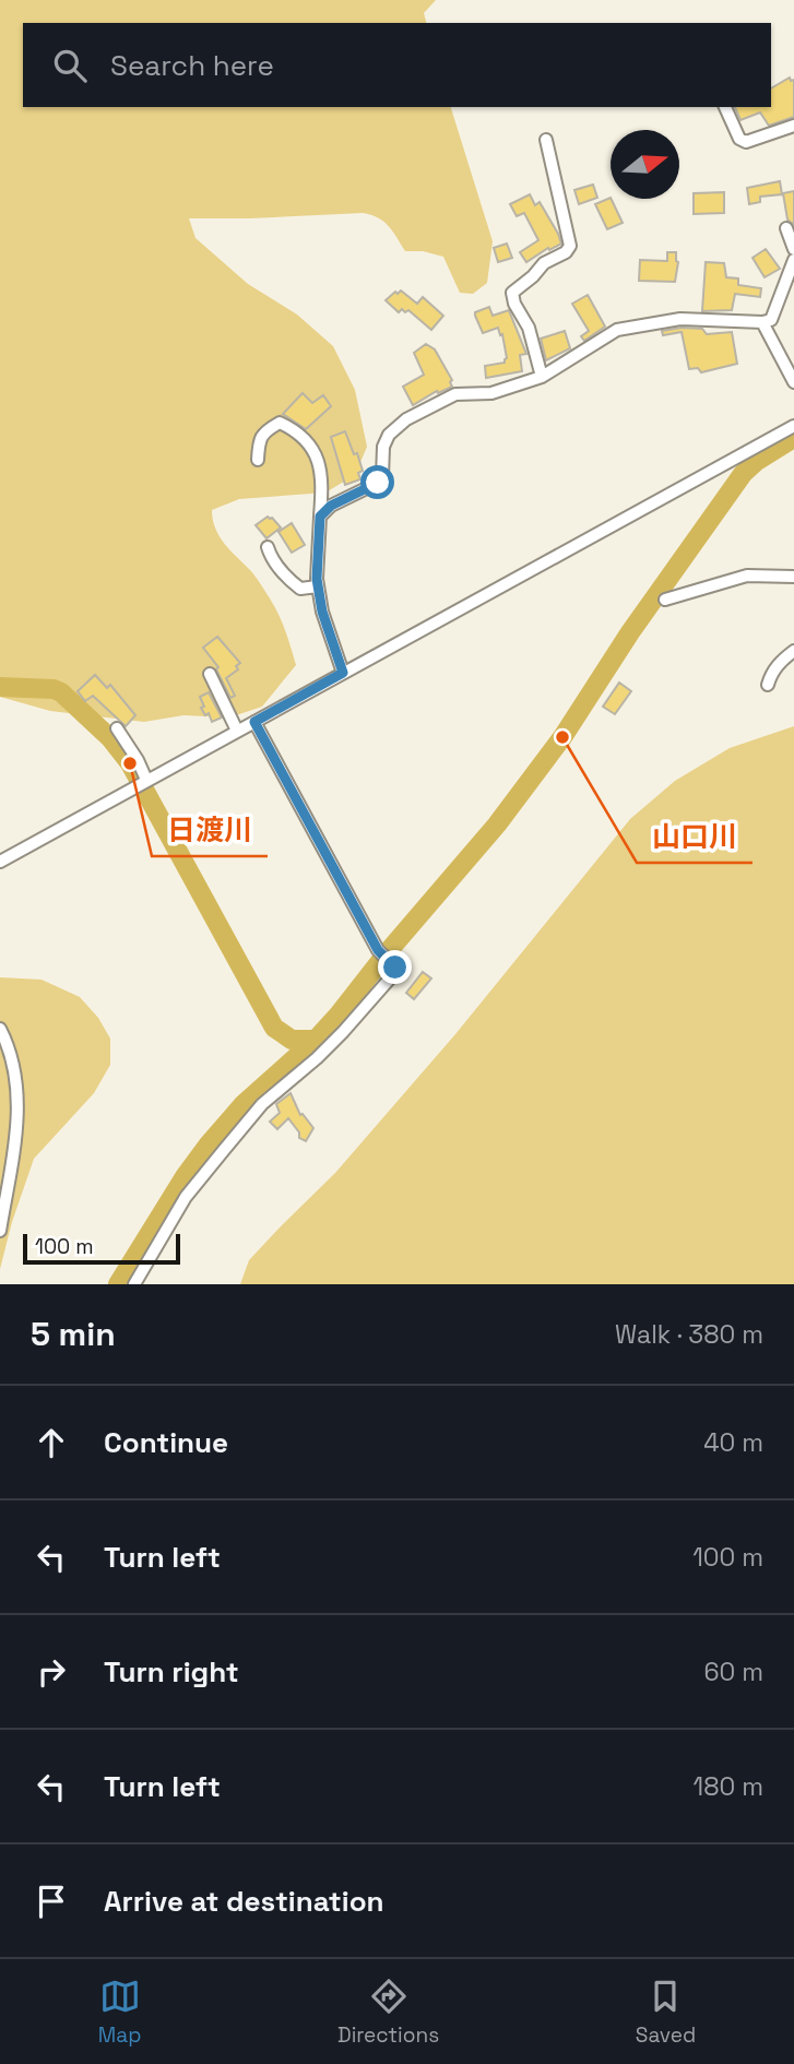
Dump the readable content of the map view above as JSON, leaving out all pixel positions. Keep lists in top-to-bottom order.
{
  "places": ["山口川", "日渡川"],
  "scale_bar": "100 m",
  "north": "right",
  "page": {
    "search": "Search here",
    "scale": "100 m",
    "heading": ["5 min", "Walk · 380 m"],
    "list": [
      ["Continue", "40 m"],
      ["Turn left", "100 m"],
      ["Turn right", "60 m"],
      ["Turn left", "180 m"],
      "Arrive at destination"
    ],
    "nav": ["Map", "Directions", "Saved"]
  }
}
